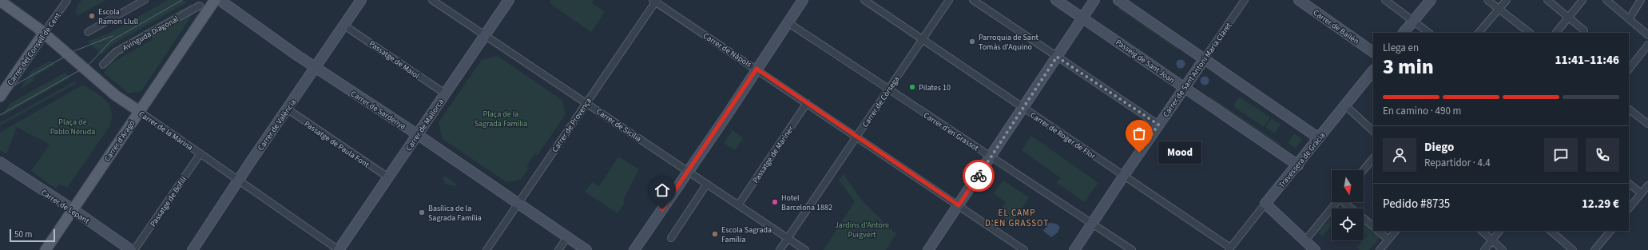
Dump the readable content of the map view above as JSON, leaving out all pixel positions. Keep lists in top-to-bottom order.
{
  "streets": {
    "main road": [
      "Carrer de Bailèn",
      "Carrer del Consell de Cent",
      "Passeig de Sant Joan",
      "Carrer de Sant Antoni Maria Claret",
      "Carrer de Sardenya",
      "Carrer de València",
      "Carrer de Mallorca",
      "Carrer de la Marina",
      "Carrer d'Aragó",
      "Travessera de Gràcia",
      "Carrer de Lepant"
    ],
    "street": [
      "Avinguda Diagonal",
      "Carrer de Nàpols",
      "Passatge de Maiol",
      "Carrer de Còrsega",
      "Carrer de Provença",
      "Carrer de Sicília",
      "Carrer d'en Grassot",
      "Carrer de Roger de Flor",
      "Passatge de Paula Font",
      "Passatge de Mariner",
      "Passatge de Bofill"
    ]
  },
  "crossings": [
    ["Carrer del Consell de Cent", "Carrer de la Marina"],
    ["Carrer de Nàpols", "Carrer de Còrsega"],
    ["Carrer de Nàpols", "Carrer de Provença"],
    ["Carrer de Nàpols", "Passatge de Mariner"],
    ["Passatge de Maiol", "Carrer de València"],
    ["Passatge de Maiol", "Carrer de Mallorca"],
    ["Passeig de Sant Joan", "Carrer de Sant Antoni Maria Claret"],
    ["Passeig de Sant Joan", "Travessera de Gràcia"],
    ["Carrer de Sant Antoni Maria Claret", "Carrer d'en Grassot"],
    ["Carrer de Sant Antoni Maria Claret", "Carrer de Roger de Flor"],
    ["Carrer de Còrsega", "Carrer de Sicília"],
    ["Carrer de Còrsega", "Carrer d'en Grassot"],
    ["Carrer de Còrsega", "Carrer de Roger de Flor"],
    ["Carrer de Sardenya", "Carrer de València"],
    ["Carrer de Sardenya", "Carrer de Mallorca"],
    ["Carrer de Sardenya", "Carrer de Provença"],
    ["Carrer de València", "Carrer de la Marina"],
    ["Carrer de València", "Passatge de Paula Font"],
    ["Carrer de Mallorca", "Carrer de Sicília"],
    ["Carrer de Mallorca", "Carrer de la Marina"],
    ["Carrer de Mallorca", "Passatge de Paula Font"],
    ["Carrer de Provença", "Carrer de Sicília"],
    ["Carrer de Sicília", "Passatge de Mariner"],
    ["Carrer de la Marina", "Carrer d'Aragó"],
    ["Carrer de la Marina", "Passatge de Bofill"],
    ["Carrer de Roger de Flor", "Travessera de Gràcia"],
    ["Carrer d'Aragó", "Carrer de Lepant"]
  ],
  "districts": ["EL CAMP D'EN GRASSOT"],
  "parks": ["Plaça de la Sagrada Família", "Plaça de Pablo Neruda", "Jardins d'Antoni Puigvert"],
  "places": [
    "Escola Ramon Llull",
    "Parroquia de Sant Tomàs d'Aquino",
    "Pilates 10",
    "Mood",
    "Hotel Barcelona 1882",
    "Basílica de la Sagrada Família",
    "Escola Sagrada Família"
  ],
  "scale_bar": "50 m",
  "north": "bottom",
  "page": {
    "heading": ["3 min", "Llega en", "11:41–11:46"],
    "panel": [
      "Diego",
      "Repartidor · 4.4",
      "Pedido #8735",
      "12.29 €"
    ],
    "bar": "En camino · 490 m",
    "bubble": "Mood",
    "scale": "50 m"
  }
}
